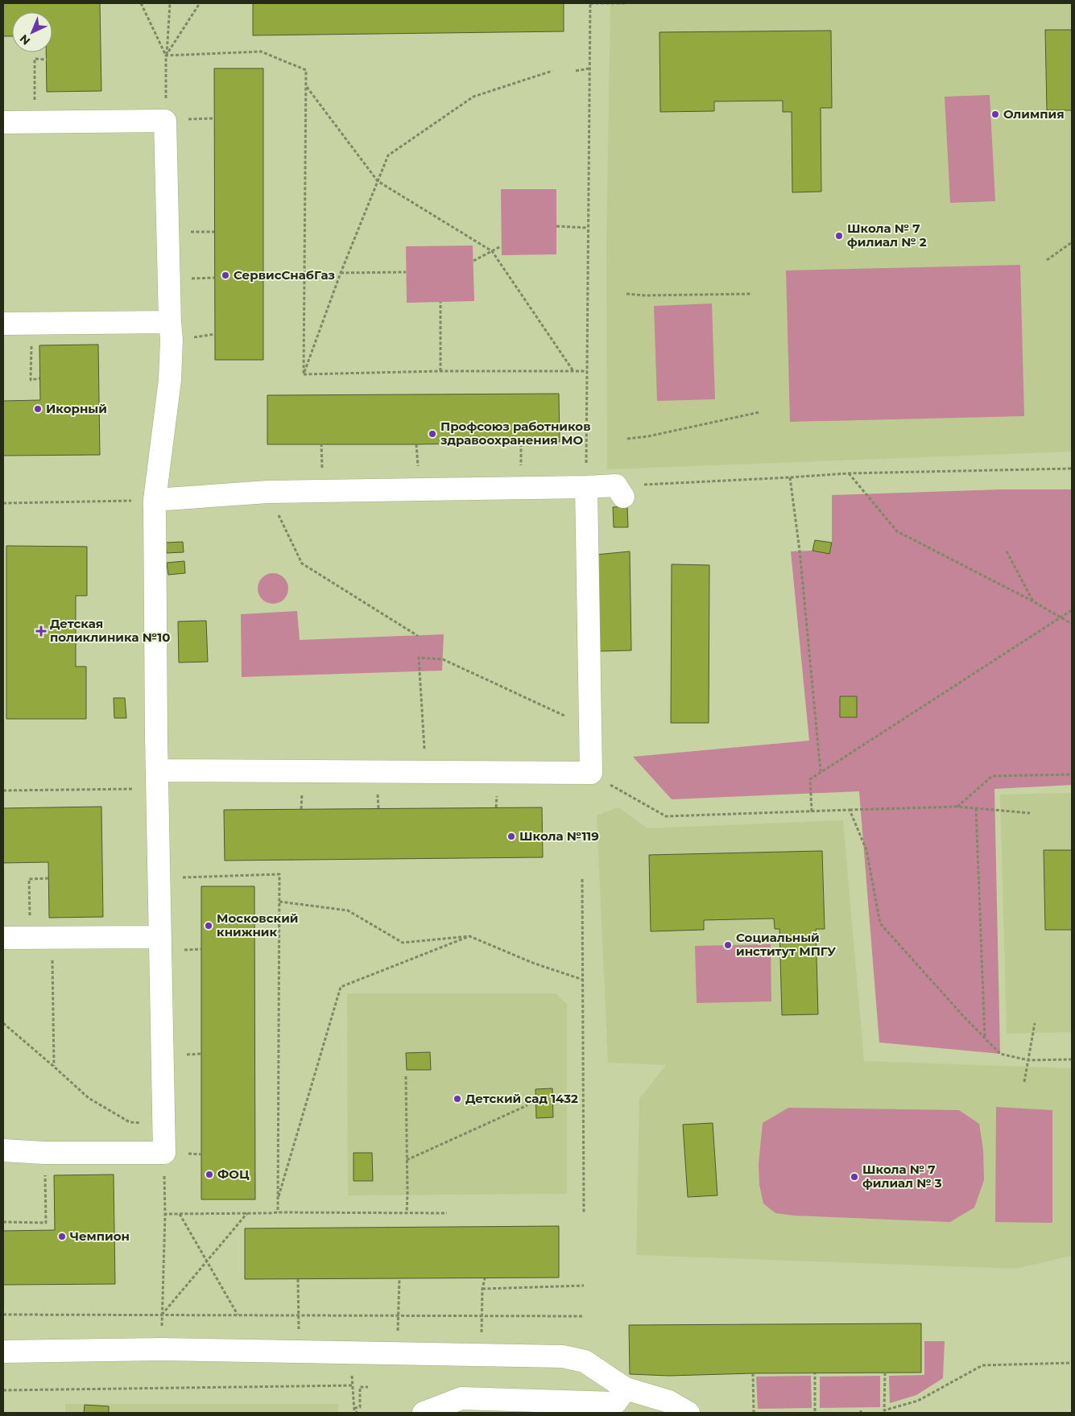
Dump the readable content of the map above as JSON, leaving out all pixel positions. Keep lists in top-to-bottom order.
{
  "places": {
    "other": [
      "Олимпия",
      "Школа № 7 филиал № 2",
      "СервисСнабГаз",
      "Икорный",
      "Профсоюз работников здравоохранения МО",
      "Школа №119",
      "Московский книжник",
      "Социальный институт МПГУ",
      "Детский сад 1432",
      "ФОЦ",
      "Школа № 7 филиал № 3",
      "Чемпион"
    ],
    "health": ["Детская поликлиника №10"]
  },
  "north": "bottom left"
}
